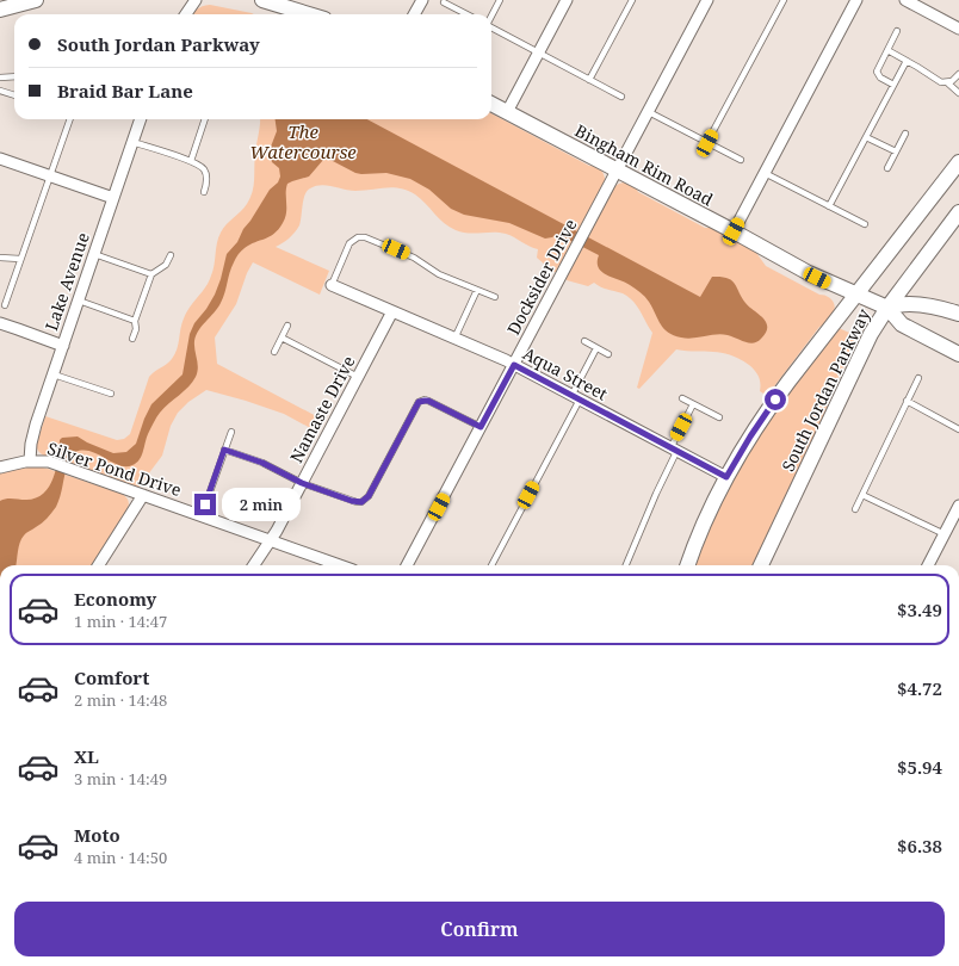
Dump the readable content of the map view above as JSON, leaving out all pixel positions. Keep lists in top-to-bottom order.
{
  "streets": {
    "street": [
      "Bingham Rim Road",
      "Docksider Drive",
      "Lake Avenue",
      "Aqua Street",
      "South Jordan Parkway",
      "Namaste Drive",
      "Silver Pond Drive"
    ]
  },
  "crossings": [
    ["Bingham Rim Road", "Docksider Drive"],
    ["Bingham Rim Road", "South Jordan Parkway"],
    ["Docksider Drive", "Aqua Street"],
    ["Lake Avenue", "Silver Pond Drive"],
    ["Aqua Street", "South Jordan Parkway"],
    ["Aqua Street", "Namaste Drive"],
    ["Namaste Drive", "Silver Pond Drive"]
  ],
  "water": ["The Watercourse"],
  "page": {
    "banner": ["South Jordan Parkway", "Braid Bar Lane"],
    "bubble": "2 min",
    "list": [
      {
        "name": "Economy",
        "note": "1 min · 14:47",
        "value": "$3.49"
      },
      {
        "name": "Comfort",
        "note": "2 min · 14:48",
        "value": "$4.72"
      },
      {
        "name": "XL",
        "note": "3 min · 14:49",
        "value": "$5.94"
      },
      {
        "name": "Moto",
        "note": "4 min · 14:50",
        "value": "$6.38"
      }
    ],
    "buttons": "Confirm"
  }
}
